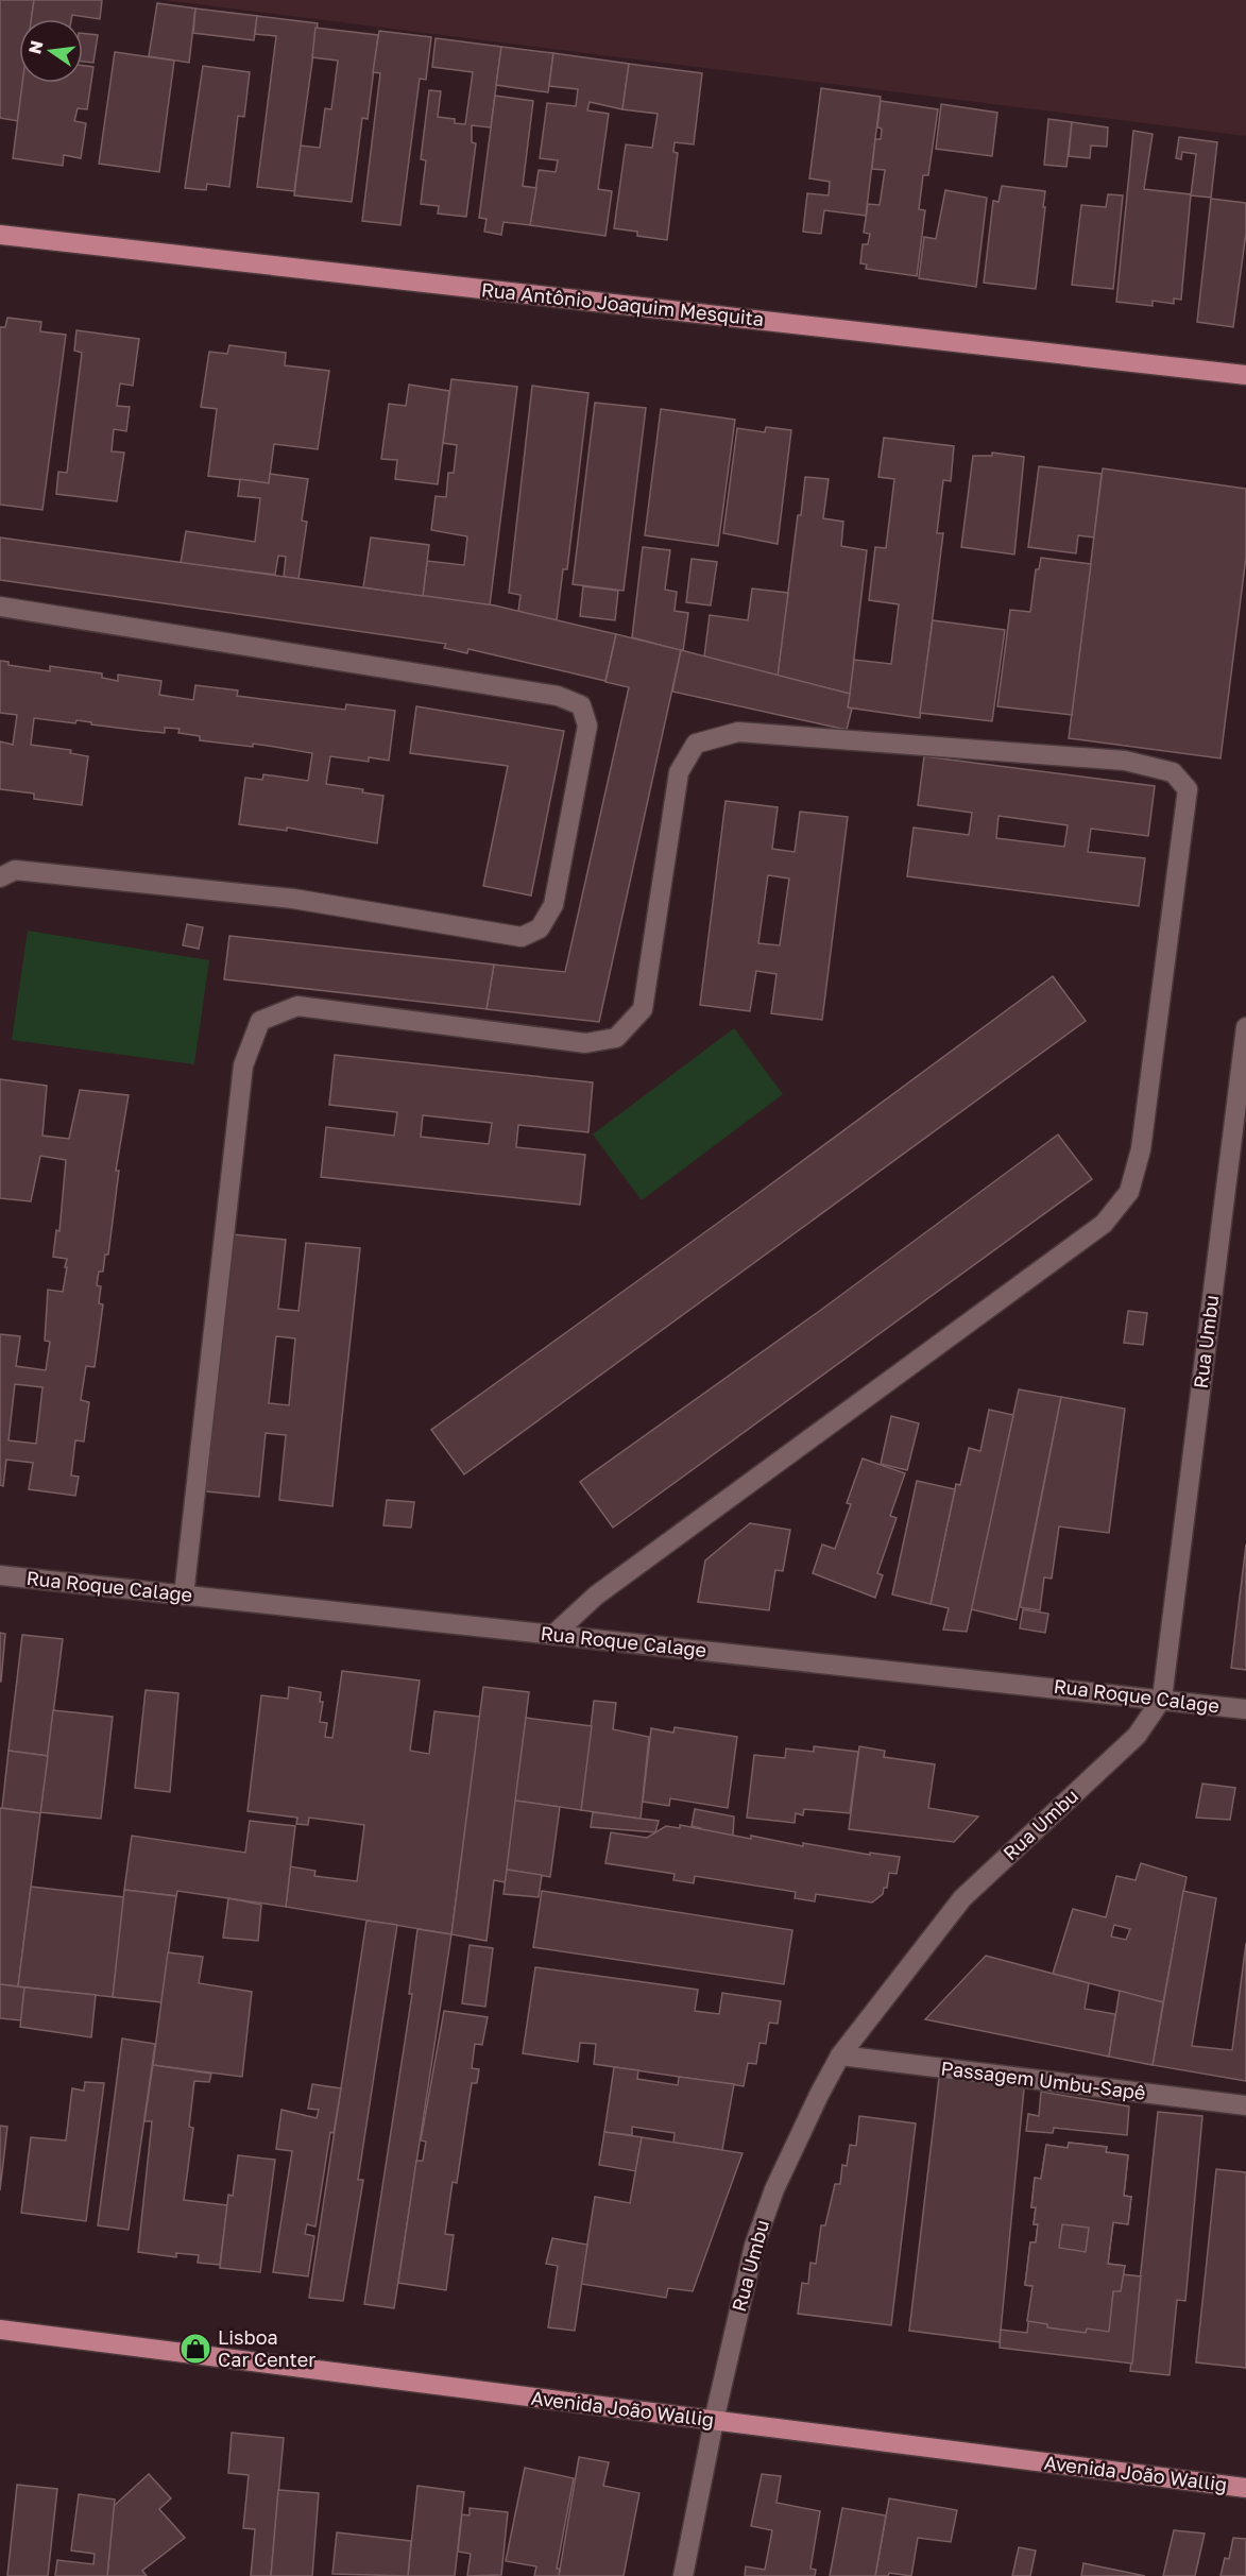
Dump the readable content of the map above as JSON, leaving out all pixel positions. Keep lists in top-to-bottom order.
{
  "streets": {
    "main road": ["Rua Antônio Joaquim Mesquita", "Avenida João Wallig"],
    "street": ["Rua Umbu", "Rua Roque Calage", "Passagem Umbu-Sapê"]
  },
  "crossings": [
    ["Rua Umbu", "Rua Roque Calage"],
    ["Rua Umbu", "Passagem Umbu-Sapê"],
    ["Rua Umbu", "Avenida João Wallig"]
  ],
  "places": {
    "shop": ["Lisboa Car Center"]
  },
  "north": "left"
}
